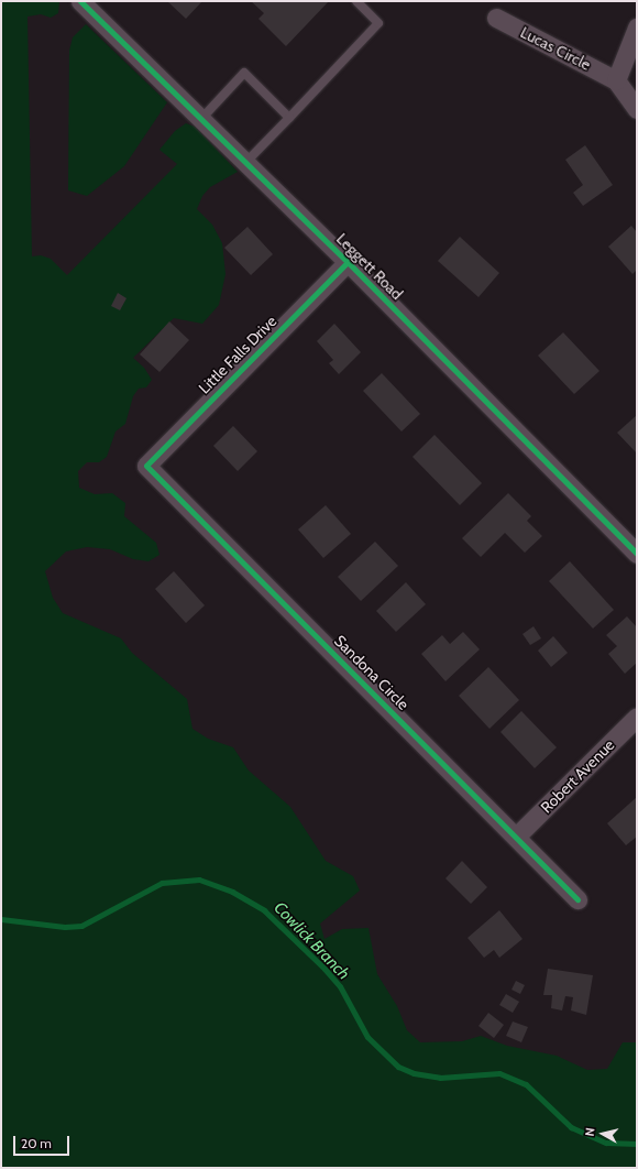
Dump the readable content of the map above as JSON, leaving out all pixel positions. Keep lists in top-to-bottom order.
{
  "streets": {
    "street": [
      "Lucas Circle",
      "Leggett Road",
      "Little Falls Drive",
      "Sandona Circle",
      "Robert Avenue"
    ]
  },
  "crossings": [
    ["Leggett Road", "Little Falls Drive"],
    ["Little Falls Drive", "Sandona Circle"],
    ["Sandona Circle", "Robert Avenue"]
  ],
  "water": ["Cowlick Branch"],
  "scale_bar": "20 m",
  "north": "left"
}
